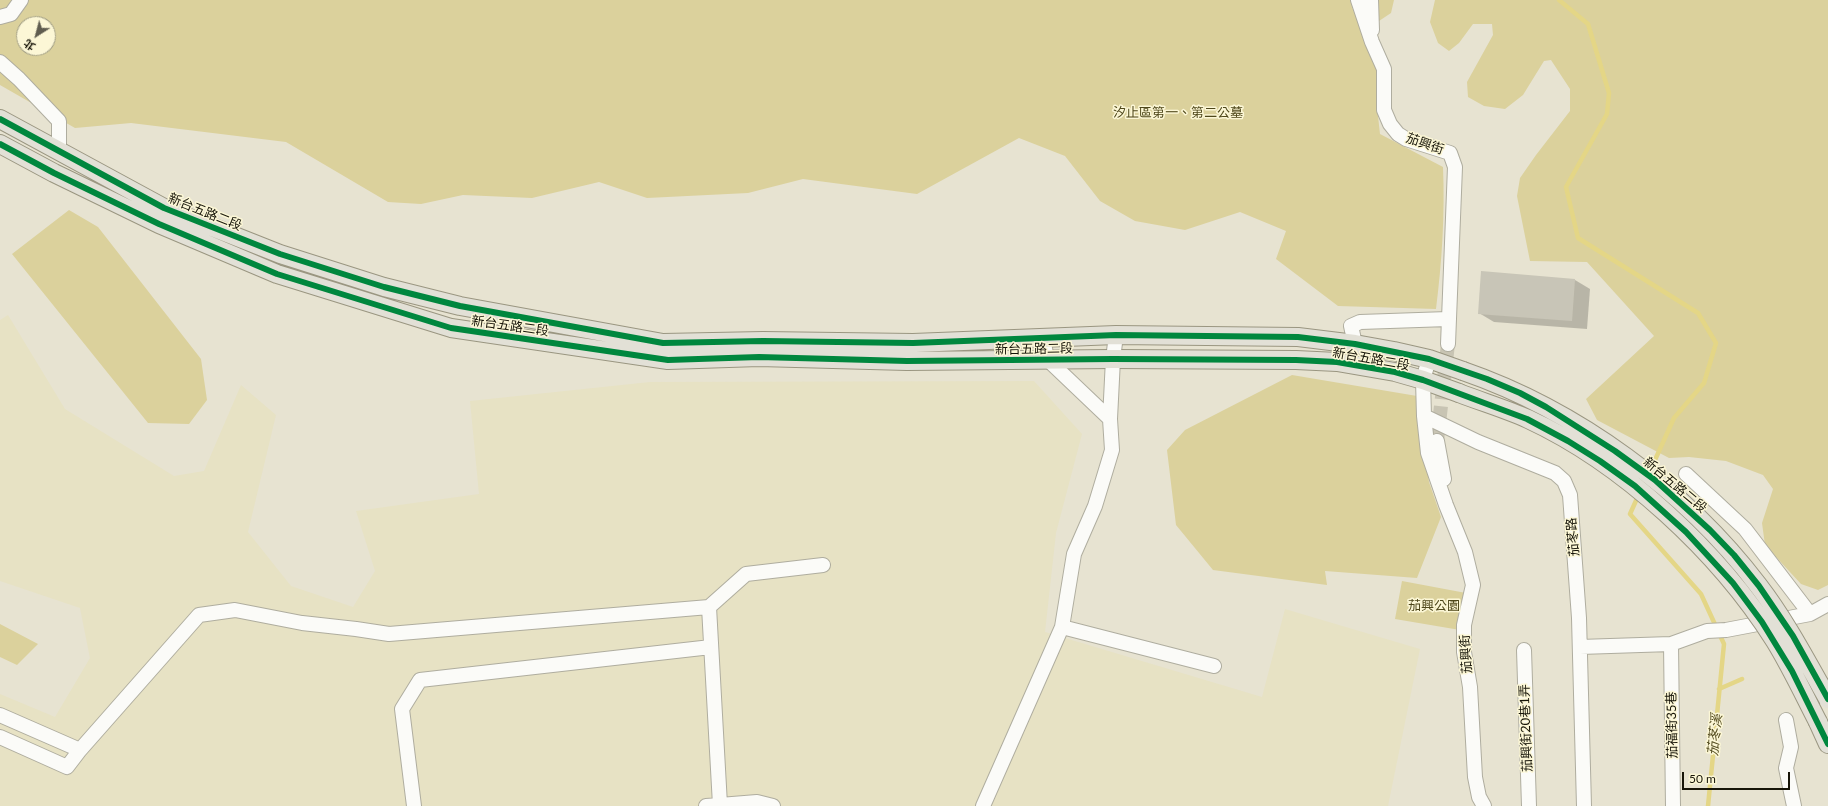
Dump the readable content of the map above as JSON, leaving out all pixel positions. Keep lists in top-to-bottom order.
{
  "streets": {
    "main road": ["新台五路二段"],
    "street": [
      "茄興街",
      "茄苳路",
      "茄福街35巷",
      "茄興街20巷1弄"
    ]
  },
  "crossings": [
    ["茄興街", "茄苳路"]
  ],
  "water": ["茄苳溪"],
  "parks": ["汐止區第一、第二公墓", "茄興公園"],
  "scale_bar": "50 m",
  "north": "bottom left"
}
